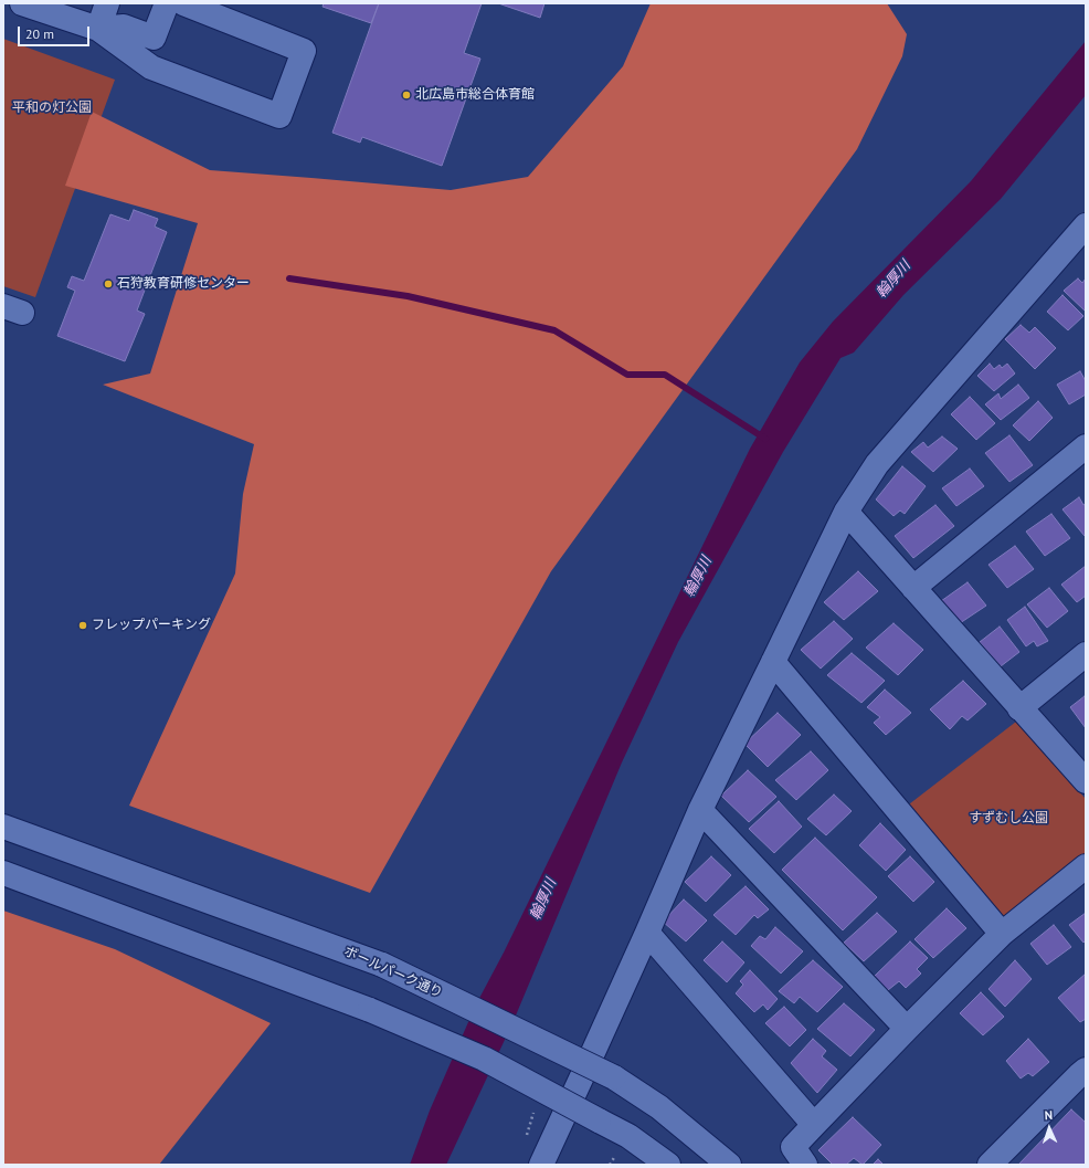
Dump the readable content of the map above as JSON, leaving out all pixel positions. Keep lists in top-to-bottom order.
{
  "streets": {
    "street": ["ボールパーク通り"]
  },
  "water": ["輪厚川"],
  "parks": ["平和の灯公園", "すずむし公園"],
  "places": ["北広島市総合体育館", "石狩教育研修センター", "フレップパーキング"],
  "scale_bar": "20 m",
  "north": "top"
}
